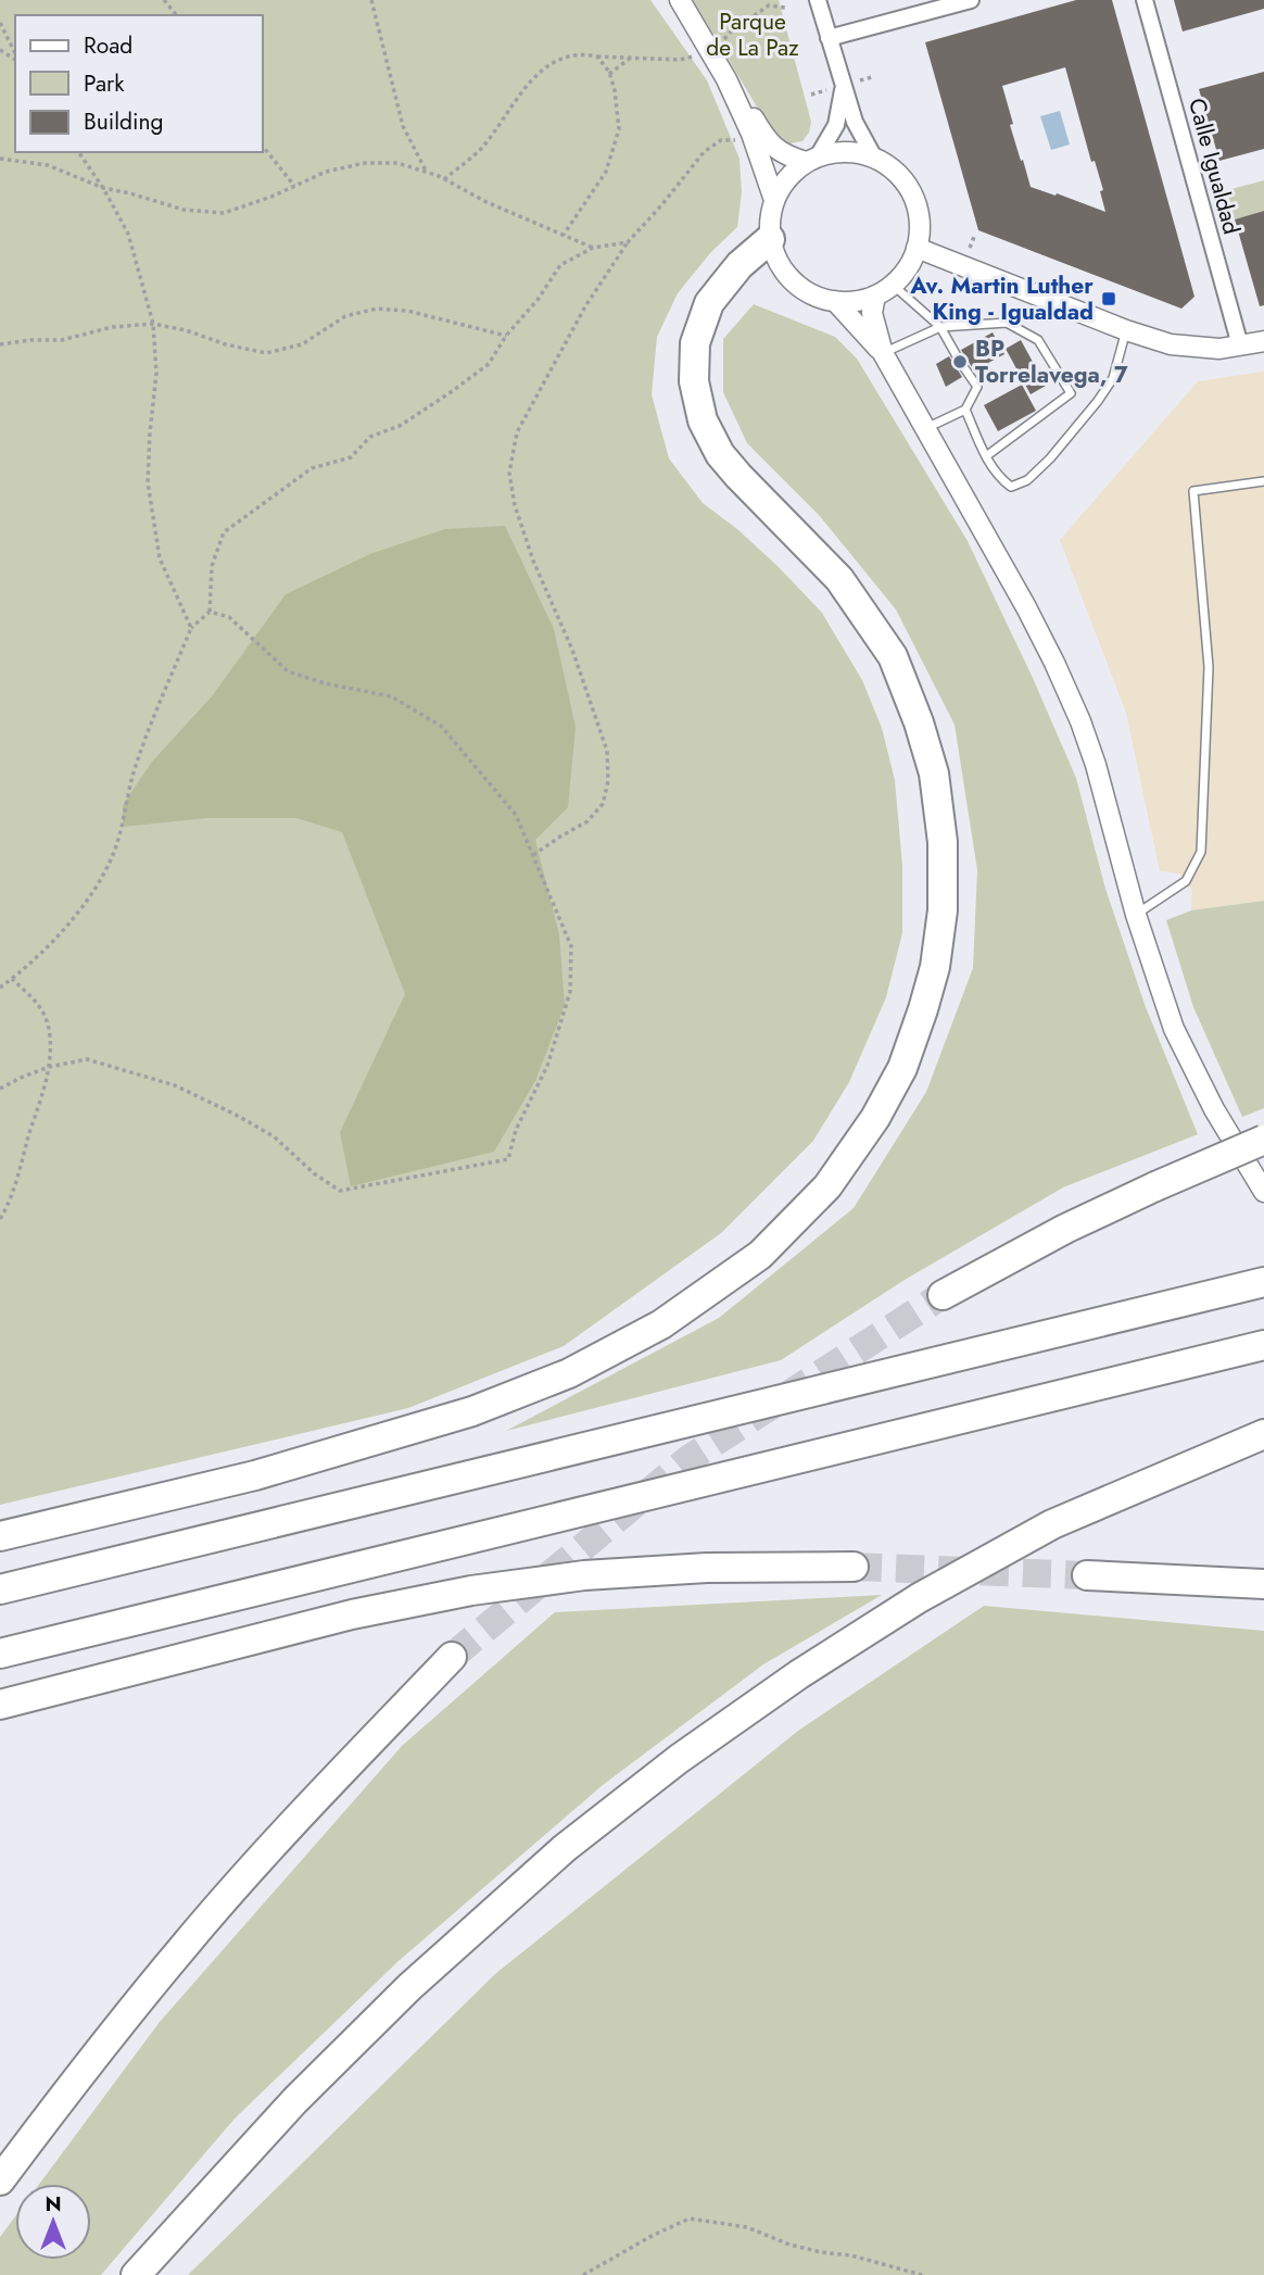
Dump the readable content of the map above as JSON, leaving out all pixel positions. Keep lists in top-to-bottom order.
{
  "streets": {
    "street": ["Calle Igualdad"]
  },
  "parks": ["Parque de La Paz"],
  "places": {
    "transit": ["Av. Martin Luther King - Igualdad"],
    "other": ["BP Torrelavega, 7"]
  },
  "legend": ["Road", "Park", "Building"],
  "north": "top"
}
